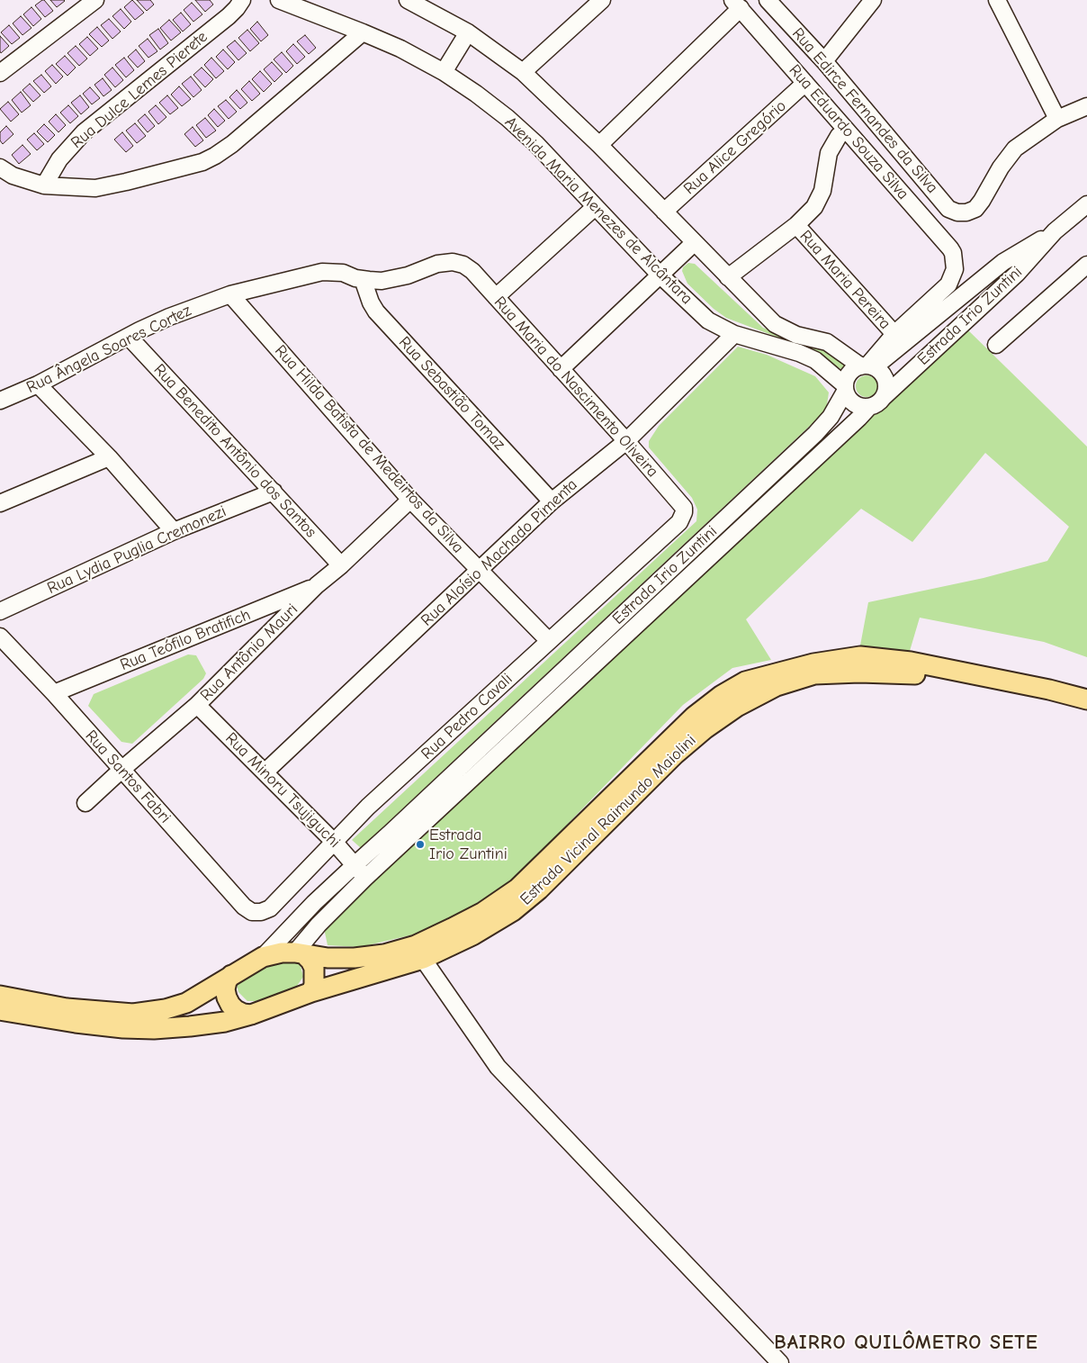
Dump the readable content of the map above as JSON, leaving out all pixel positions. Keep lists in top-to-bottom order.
{
  "streets": {
    "main road": ["Estrada Vicinal Raimundo Maiolini"],
    "street": [
      "Rua Dulce Lemes Pierete",
      "Rua Edirce Fernandes da Silva",
      "Rua Eduardo Souza Silva",
      "Rua Alice Gregório",
      "Avenida Maria Menezes de Alcântara",
      "Rua Maria Pereira",
      "Estrada Irio Zuntini",
      "Rua Ângela Soares Cortez",
      "Rua Maria do Nascimento Oliveira",
      "Rua Sebastião Tomaz",
      "Rua Hilda Batista de Medeirtos da Silva",
      "Rua Benedito Antônio dos Santos",
      "Rua Lydia Puglia Cremonezi",
      "Rua Aloísio Machado Pimenta",
      "Rua Teófilo Bratifich",
      "Rua Antônio Mauri",
      "Rua Pedro Cavali",
      "Rua Santos Fabri",
      "Rua Minoru Tsujiguchi"
    ]
  },
  "crossings": [
    ["Rua Eduardo Souza Silva", "Rua Alice Gregório"],
    ["Rua Eduardo Souza Silva", "Rua Maria Pereira"],
    ["Avenida Maria Menezes de Alcântara", "Estrada Irio Zuntini"],
    ["Avenida Maria Menezes de Alcântara", "Rua Aloísio Machado Pimenta"],
    ["Estrada Irio Zuntini", "Rua Minoru Tsujiguchi"],
    ["Estrada Irio Zuntini", "Estrada Vicinal Raimundo Maiolini"],
    ["Rua Ângela Soares Cortez", "Rua Maria do Nascimento Oliveira"],
    ["Rua Ângela Soares Cortez", "Rua Sebastião Tomaz"],
    ["Rua Ângela Soares Cortez", "Rua Hilda Batista de Medeirtos da Silva"],
    ["Rua Ângela Soares Cortez", "Rua Benedito Antônio dos Santos"],
    ["Rua Maria do Nascimento Oliveira", "Rua Aloísio Machado Pimenta"],
    ["Rua Maria do Nascimento Oliveira", "Rua Pedro Cavali"],
    ["Rua Sebastião Tomaz", "Rua Aloísio Machado Pimenta"],
    ["Rua Hilda Batista de Medeirtos da Silva", "Rua Aloísio Machado Pimenta"],
    ["Rua Hilda Batista de Medeirtos da Silva", "Rua Antônio Mauri"],
    ["Rua Hilda Batista de Medeirtos da Silva", "Rua Pedro Cavali"],
    ["Rua Benedito Antônio dos Santos", "Rua Lydia Puglia Cremonezi"],
    ["Rua Benedito Antônio dos Santos", "Rua Antônio Mauri"],
    ["Rua Aloísio Machado Pimenta", "Rua Minoru Tsujiguchi"],
    ["Rua Teófilo Bratifich", "Rua Antônio Mauri"],
    ["Rua Teófilo Bratifich", "Rua Santos Fabri"],
    ["Rua Antônio Mauri", "Rua Santos Fabri"],
    ["Rua Antônio Mauri", "Rua Minoru Tsujiguchi"],
    ["Rua Pedro Cavali", "Rua Santos Fabri"],
    ["Rua Pedro Cavali", "Rua Minoru Tsujiguchi"]
  ],
  "districts": ["BAIRRO QUILÔMETRO SETE"],
  "places": ["Estrada Irio Zuntini"]
}
